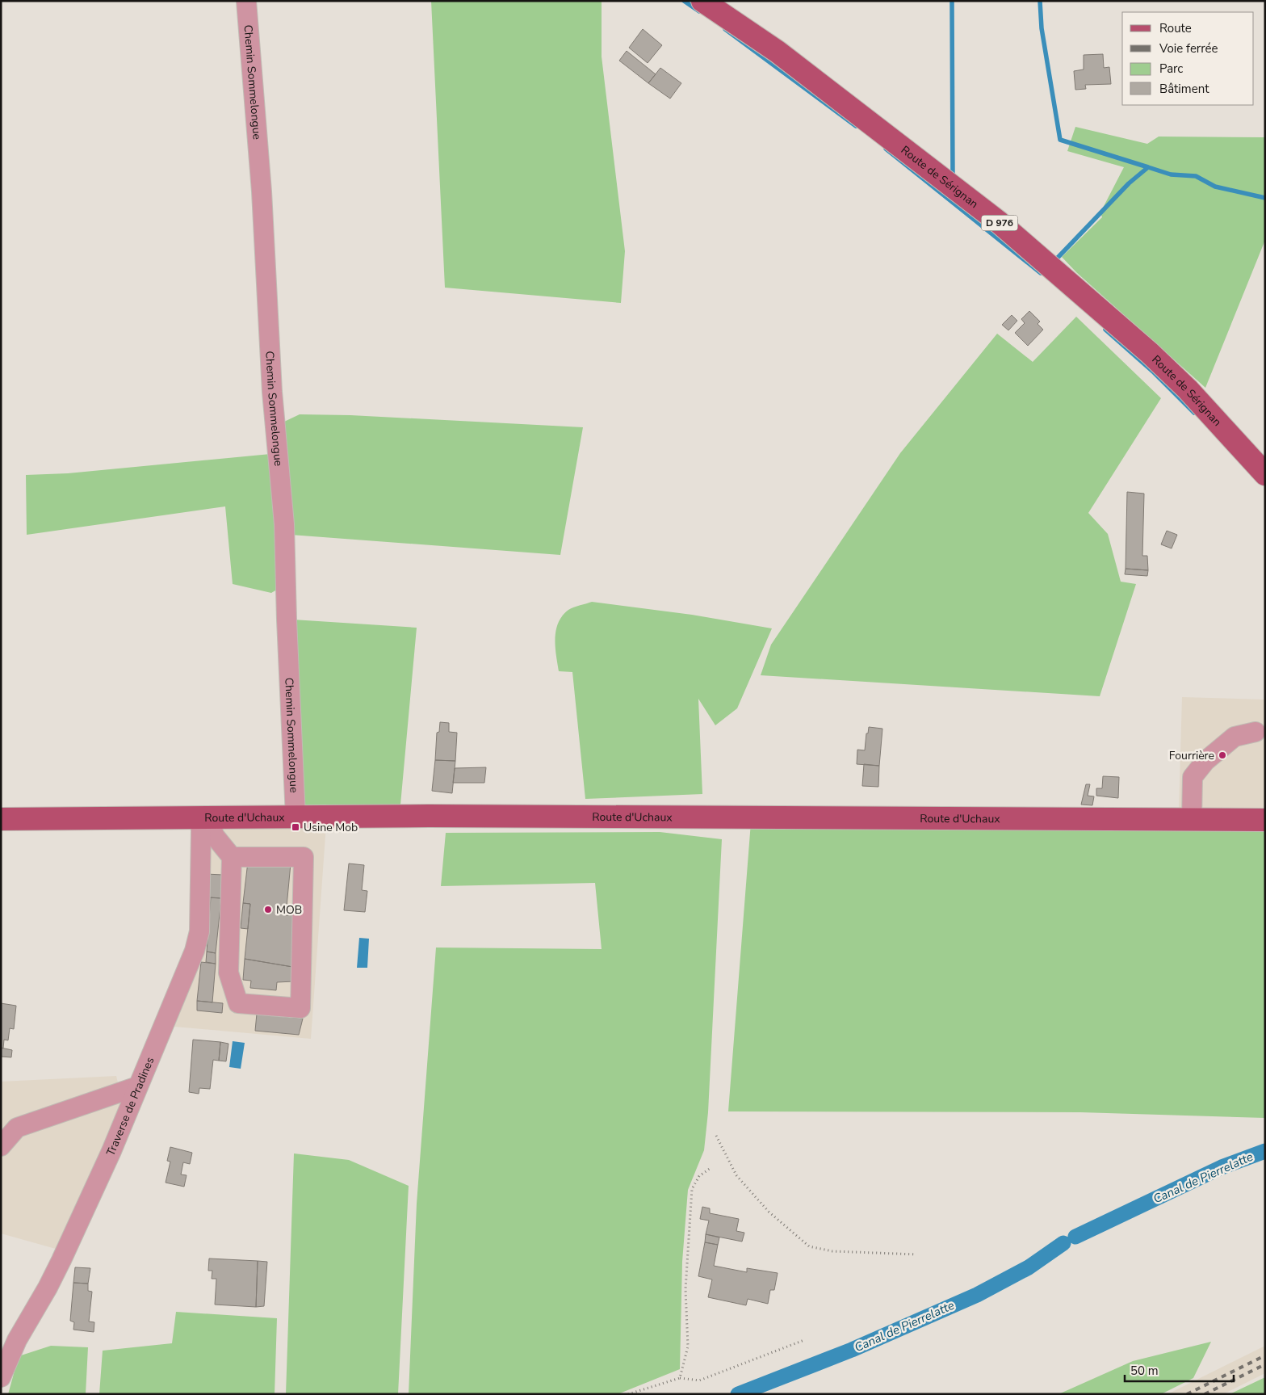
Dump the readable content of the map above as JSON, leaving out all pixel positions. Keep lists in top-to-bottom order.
{
  "streets": {
    "main road": ["Route de Sérignan", "D 976", "Route d'Uchaux"],
    "street": ["Chemin Sommelongue", "Traverse de Pradines"]
  },
  "crossings": [
    ["Chemin Sommelongue", "Route d'Uchaux"],
    ["Route d'Uchaux", "Traverse de Pradines"]
  ],
  "water": ["Canal de Pierrelatte"],
  "places": {
    "other": ["Fourrière", "MOB"],
    "transit": ["Usine Mob"]
  },
  "legend": [
    "Route",
    "Voie ferrée",
    "Parc",
    "Bâtiment"
  ],
  "scale_bar": "50 m"
}
